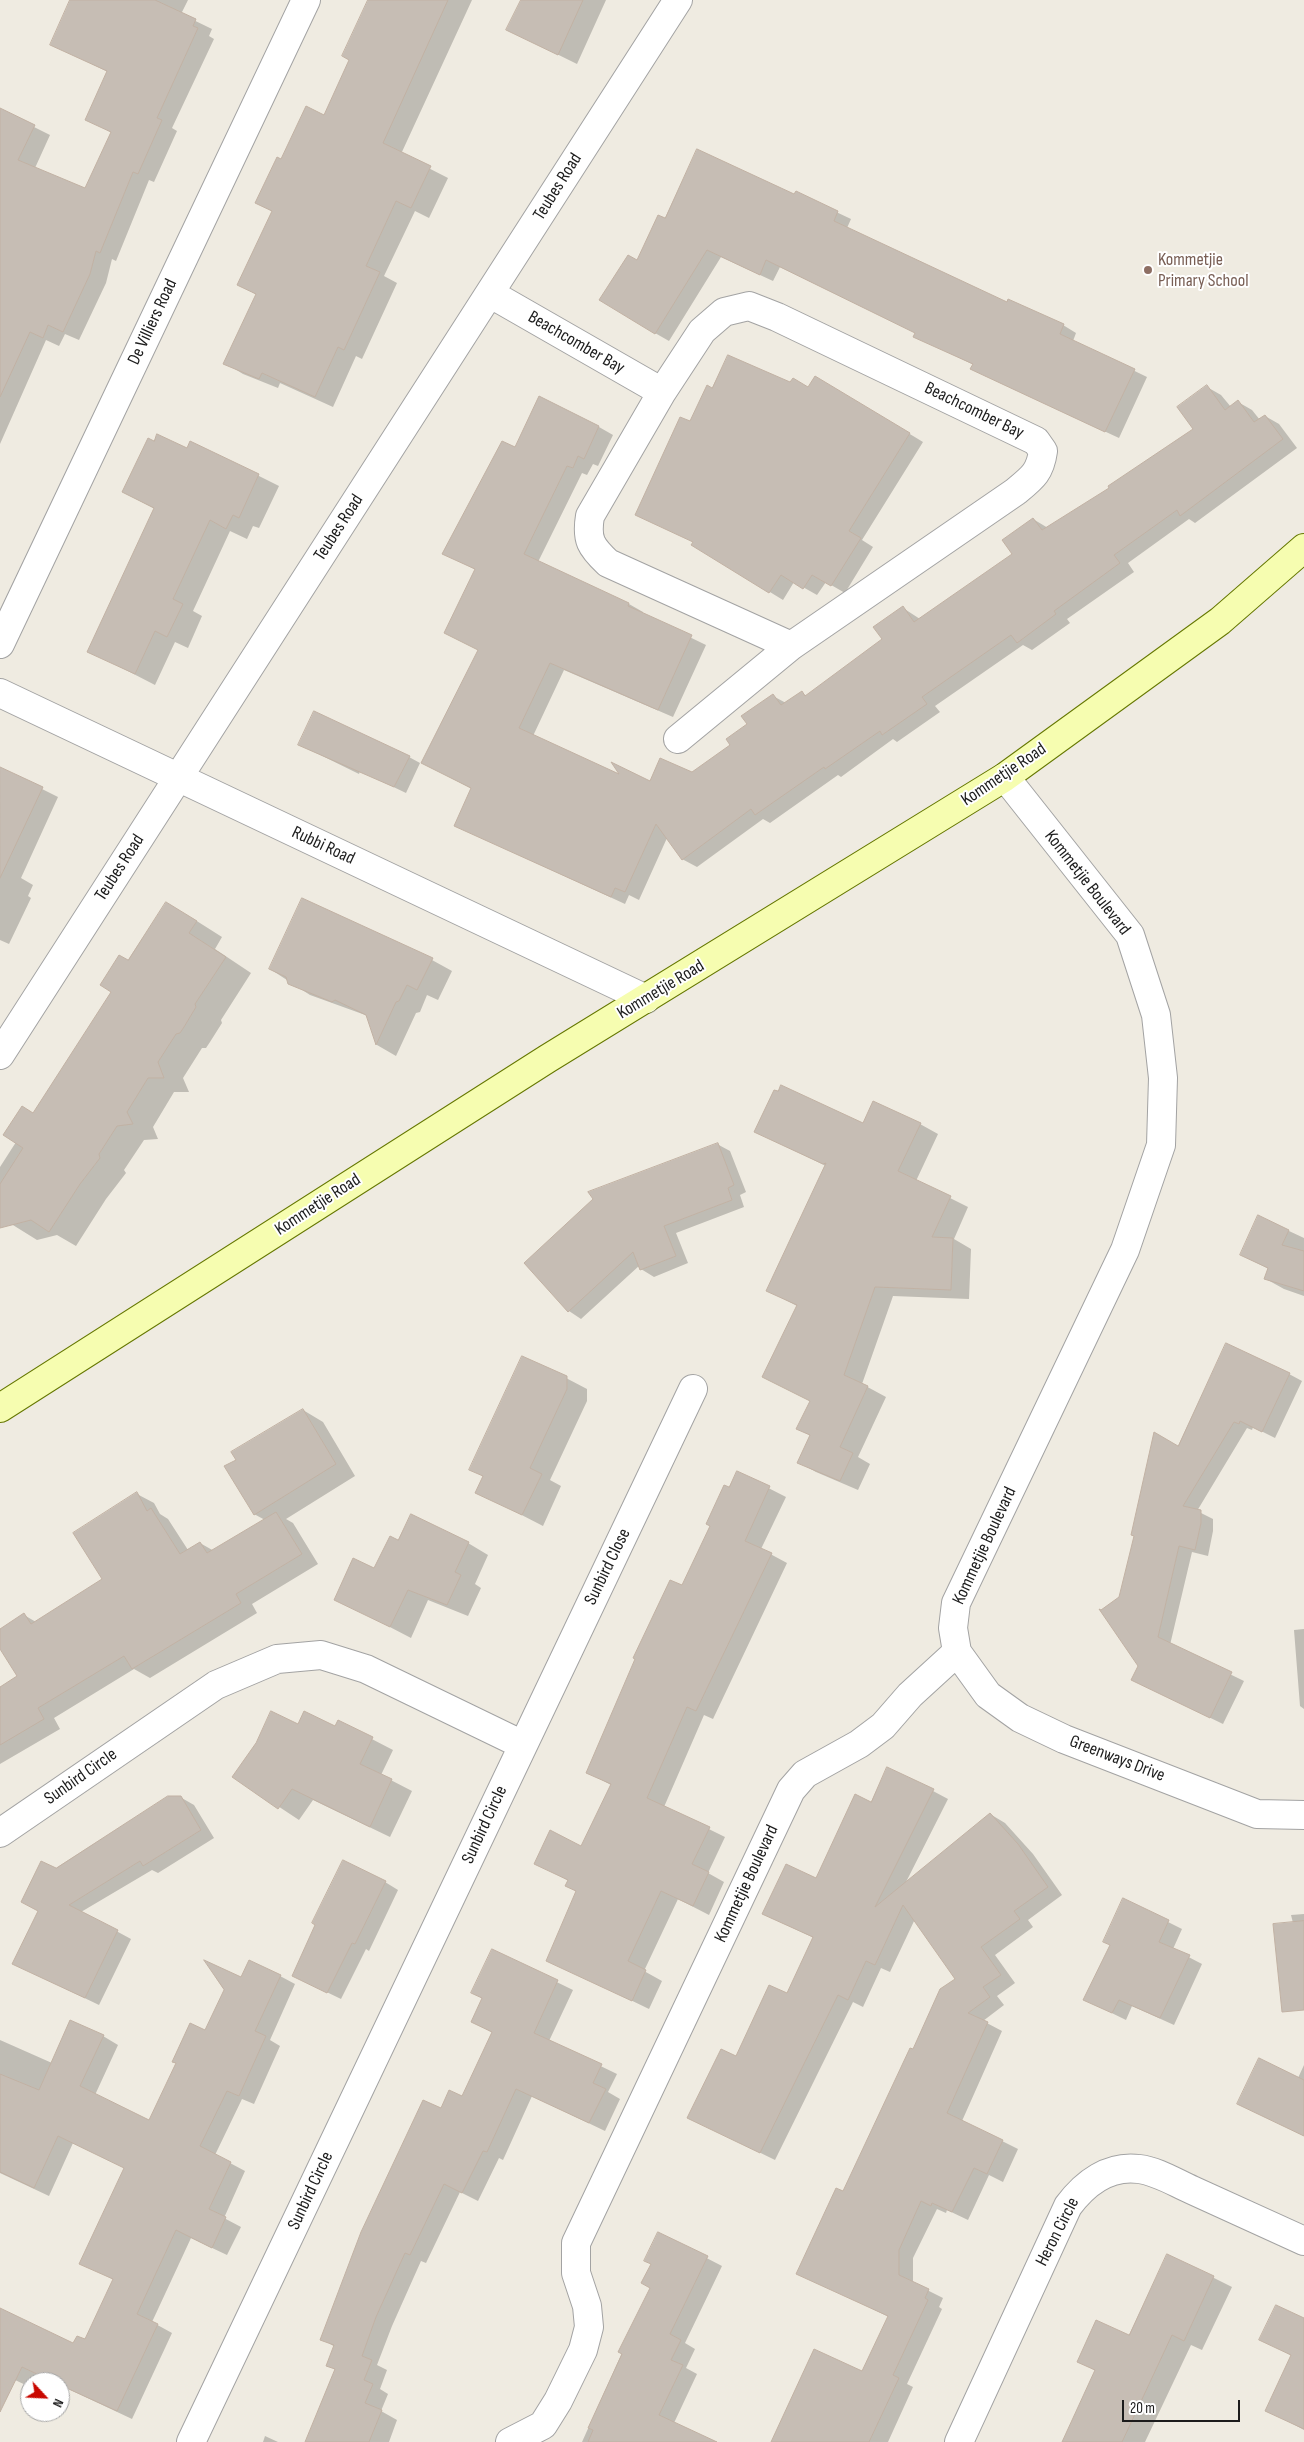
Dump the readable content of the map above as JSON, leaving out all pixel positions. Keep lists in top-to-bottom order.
{
  "streets": {
    "main road": ["Kommetjie Road"],
    "street": [
      "Teubes Road",
      "De Villiers Road",
      "Beachcomber Bay",
      "Rubbi Road",
      "Kommetjie Boulevard",
      "Sunbird Close",
      "Greenways Drive",
      "Sunbird Circle",
      "Heron Circle"
    ]
  },
  "crossings": [
    ["Teubes Road", "Beachcomber Bay"],
    ["Teubes Road", "Rubbi Road"],
    ["Kommetjie Road", "Rubbi Road"],
    ["Kommetjie Road", "Kommetjie Boulevard"],
    ["Kommetjie Boulevard", "Greenways Drive"],
    ["Sunbird Close", "Sunbird Circle"]
  ],
  "places": ["Kommetjie Primary School"],
  "scale_bar": "20 m",
  "north": "bottom right"
}
